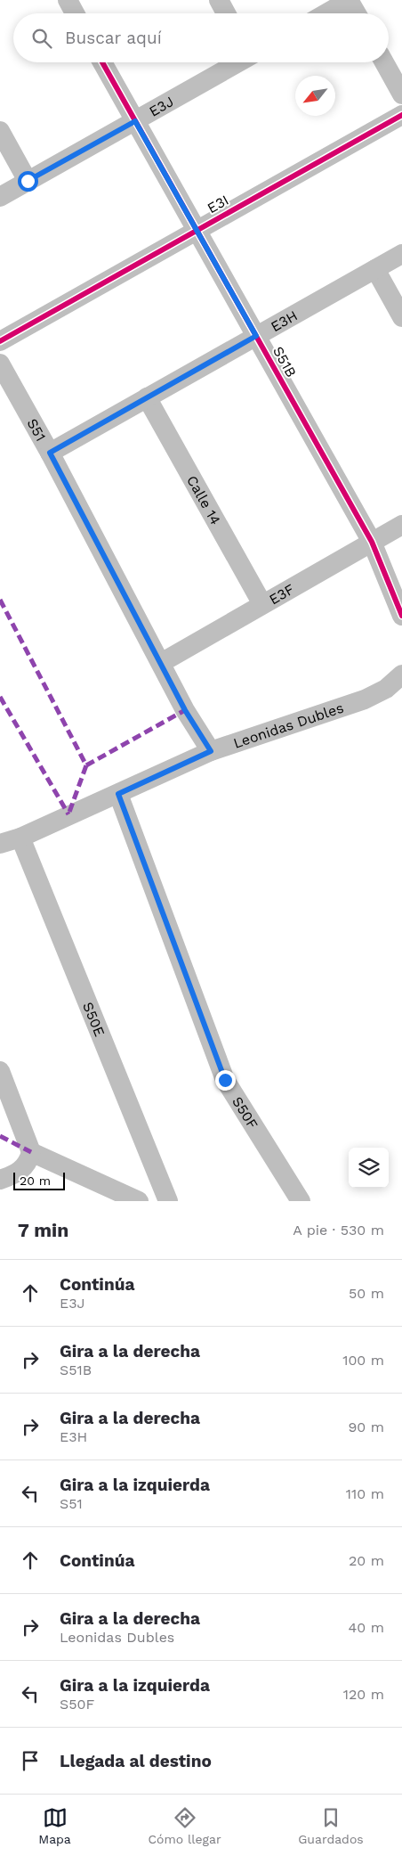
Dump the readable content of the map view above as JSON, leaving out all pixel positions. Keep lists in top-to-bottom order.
{
  "streets": {
    "street": [
      "E3J",
      "E3I",
      "E3H",
      "S51B",
      "S51",
      "Calle 14",
      "E3F",
      "Leonidas Dubles",
      "S50E",
      "S50F"
    ]
  },
  "crossings": [
    ["E3J", "S51B"],
    ["E3I", "S51B"],
    ["E3H", "S51B"],
    ["E3H", "S51"],
    ["E3H", "Calle 14"],
    ["S51B", "E3F"],
    ["S51", "E3F"],
    ["S51", "Leonidas Dubles"],
    ["Calle 14", "E3F"],
    ["Leonidas Dubles", "S50E"],
    ["Leonidas Dubles", "S50F"]
  ],
  "scale_bar": "20 m",
  "north": "bottom left",
  "page": {
    "search": "Buscar aquí",
    "scale": "20 m",
    "heading": ["7 min", "A pie · 530 m"],
    "list": [
      ["Continúa", "E3J", "50 m"],
      ["Gira a la derecha", "S51B", "100 m"],
      ["Gira a la derecha", "E3H", "90 m"],
      ["Gira a la izquierda", "S51", "110 m"],
      ["Continúa", "20 m"],
      ["Gira a la derecha", "Leonidas Dubles", "40 m"],
      ["Gira a la izquierda", "S50F", "120 m"],
      "Llegada al destino"
    ],
    "nav": ["Mapa", "Cómo llegar", "Guardados"]
  }
}
